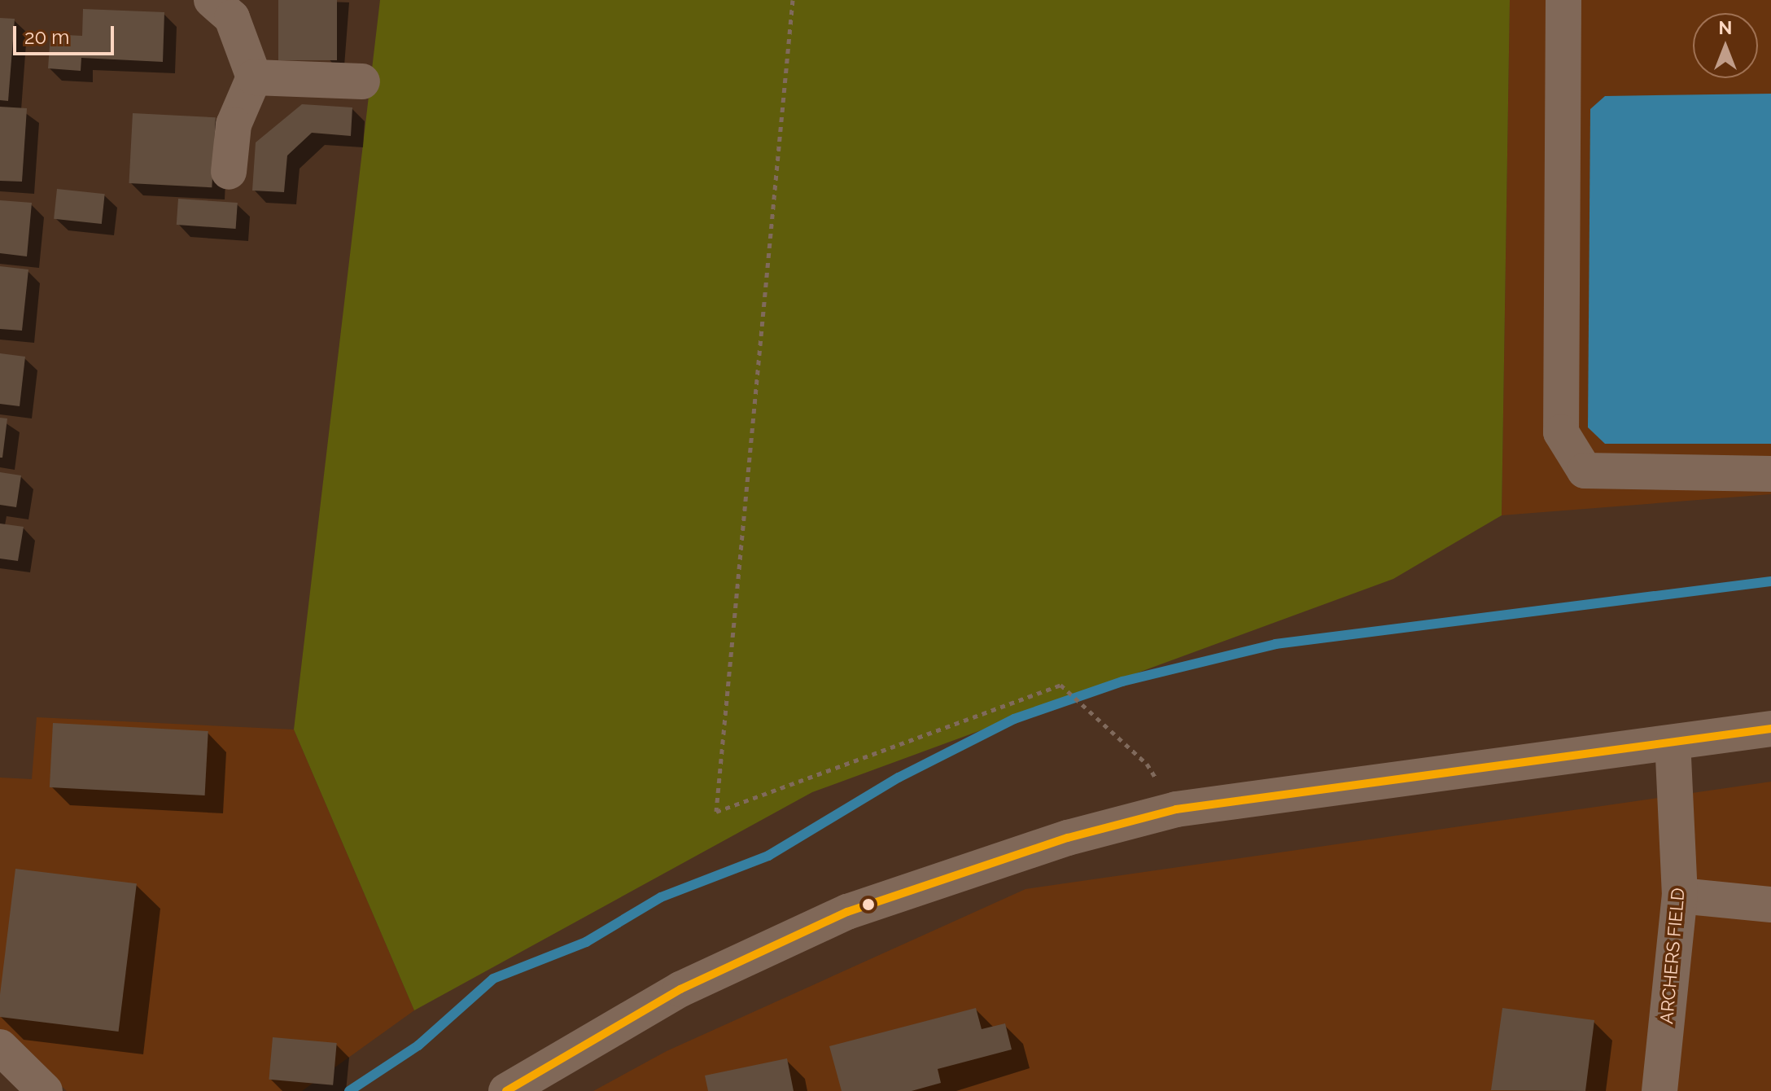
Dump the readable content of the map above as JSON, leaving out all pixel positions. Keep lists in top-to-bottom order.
{
  "streets": {
    "street": ["ARCHERS FIELD"]
  },
  "scale_bar": "20 m",
  "north": "top"
}
